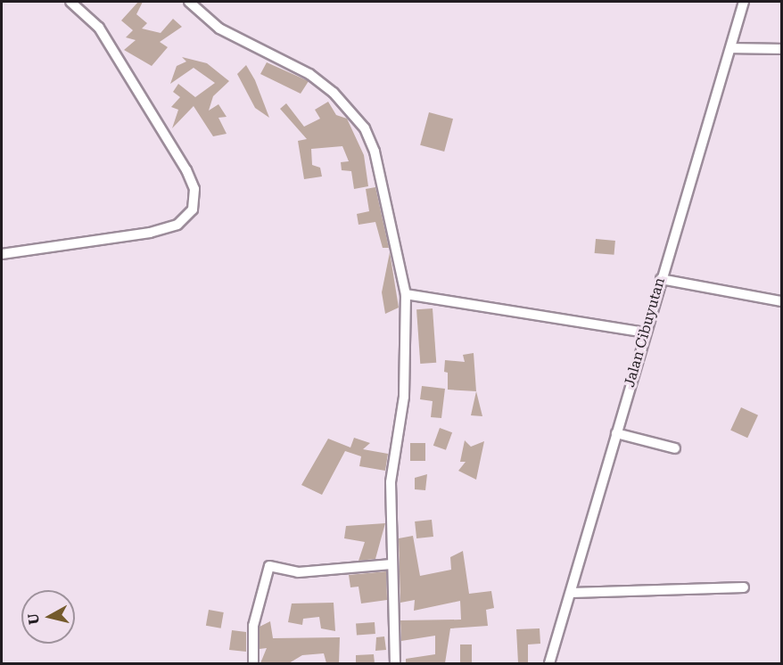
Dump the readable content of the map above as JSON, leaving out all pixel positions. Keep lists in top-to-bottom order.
{
  "streets": {
    "street": ["Jalan Cibuyutan"]
  },
  "north": "left"
}
